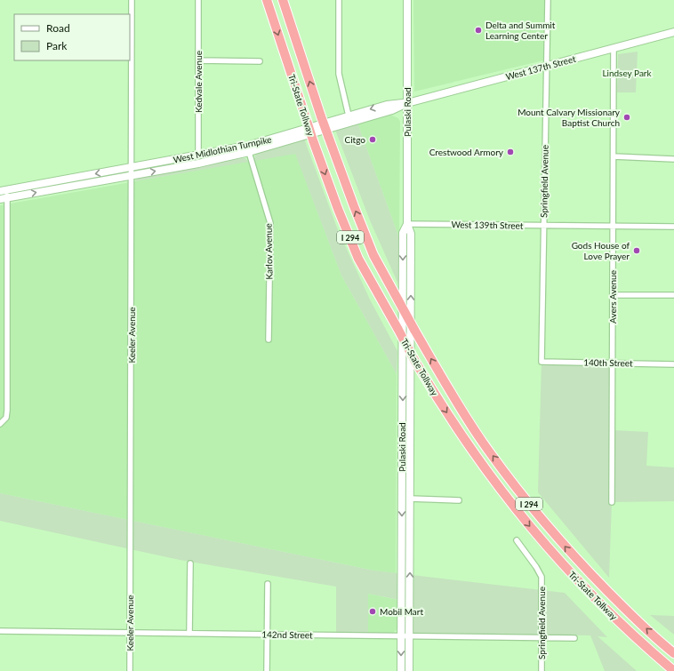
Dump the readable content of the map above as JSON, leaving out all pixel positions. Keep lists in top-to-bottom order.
{
  "streets": {
    "highway": ["Tri-State Tollway", "I 294"],
    "main road": ["West 137th Street", "Pulaski Road", "West Midlothian Turnpike"],
    "street": [
      "Kedvale Avenue",
      "Springfield Avenue",
      "West 139th Street",
      "Karlov Avenue",
      "Avers Avenue",
      "Keeler Avenue",
      "140th Street",
      "142nd Street"
    ]
  },
  "crossings": [
    ["West 137th Street", "Pulaski Road"],
    ["West 137th Street", "West Midlothian Turnpike"],
    ["West 137th Street", "Springfield Avenue"],
    ["West 137th Street", "Avers Avenue"],
    ["Kedvale Avenue", "West Midlothian Turnpike"],
    ["Pulaski Road", "West Midlothian Turnpike"],
    ["Pulaski Road", "West 139th Street"],
    ["Pulaski Road", "142nd Street"],
    ["West Midlothian Turnpike", "Karlov Avenue"],
    ["West Midlothian Turnpike", "Keeler Avenue"],
    ["Springfield Avenue", "West 139th Street"],
    ["Springfield Avenue", "140th Street"],
    ["Springfield Avenue", "142nd Street"],
    ["West 139th Street", "Avers Avenue"],
    ["Avers Avenue", "140th Street"],
    ["Keeler Avenue", "142nd Street"]
  ],
  "parks": ["Lindsey Park"],
  "places": [
    "Delta and Summit Learning Center",
    "Mount Calvary Missionary Baptist Church",
    "Citgo",
    "Crestwood Armory",
    "Gods House of Love Prayer",
    "Mobil Mart"
  ],
  "legend": ["Road", "Park"]
}
